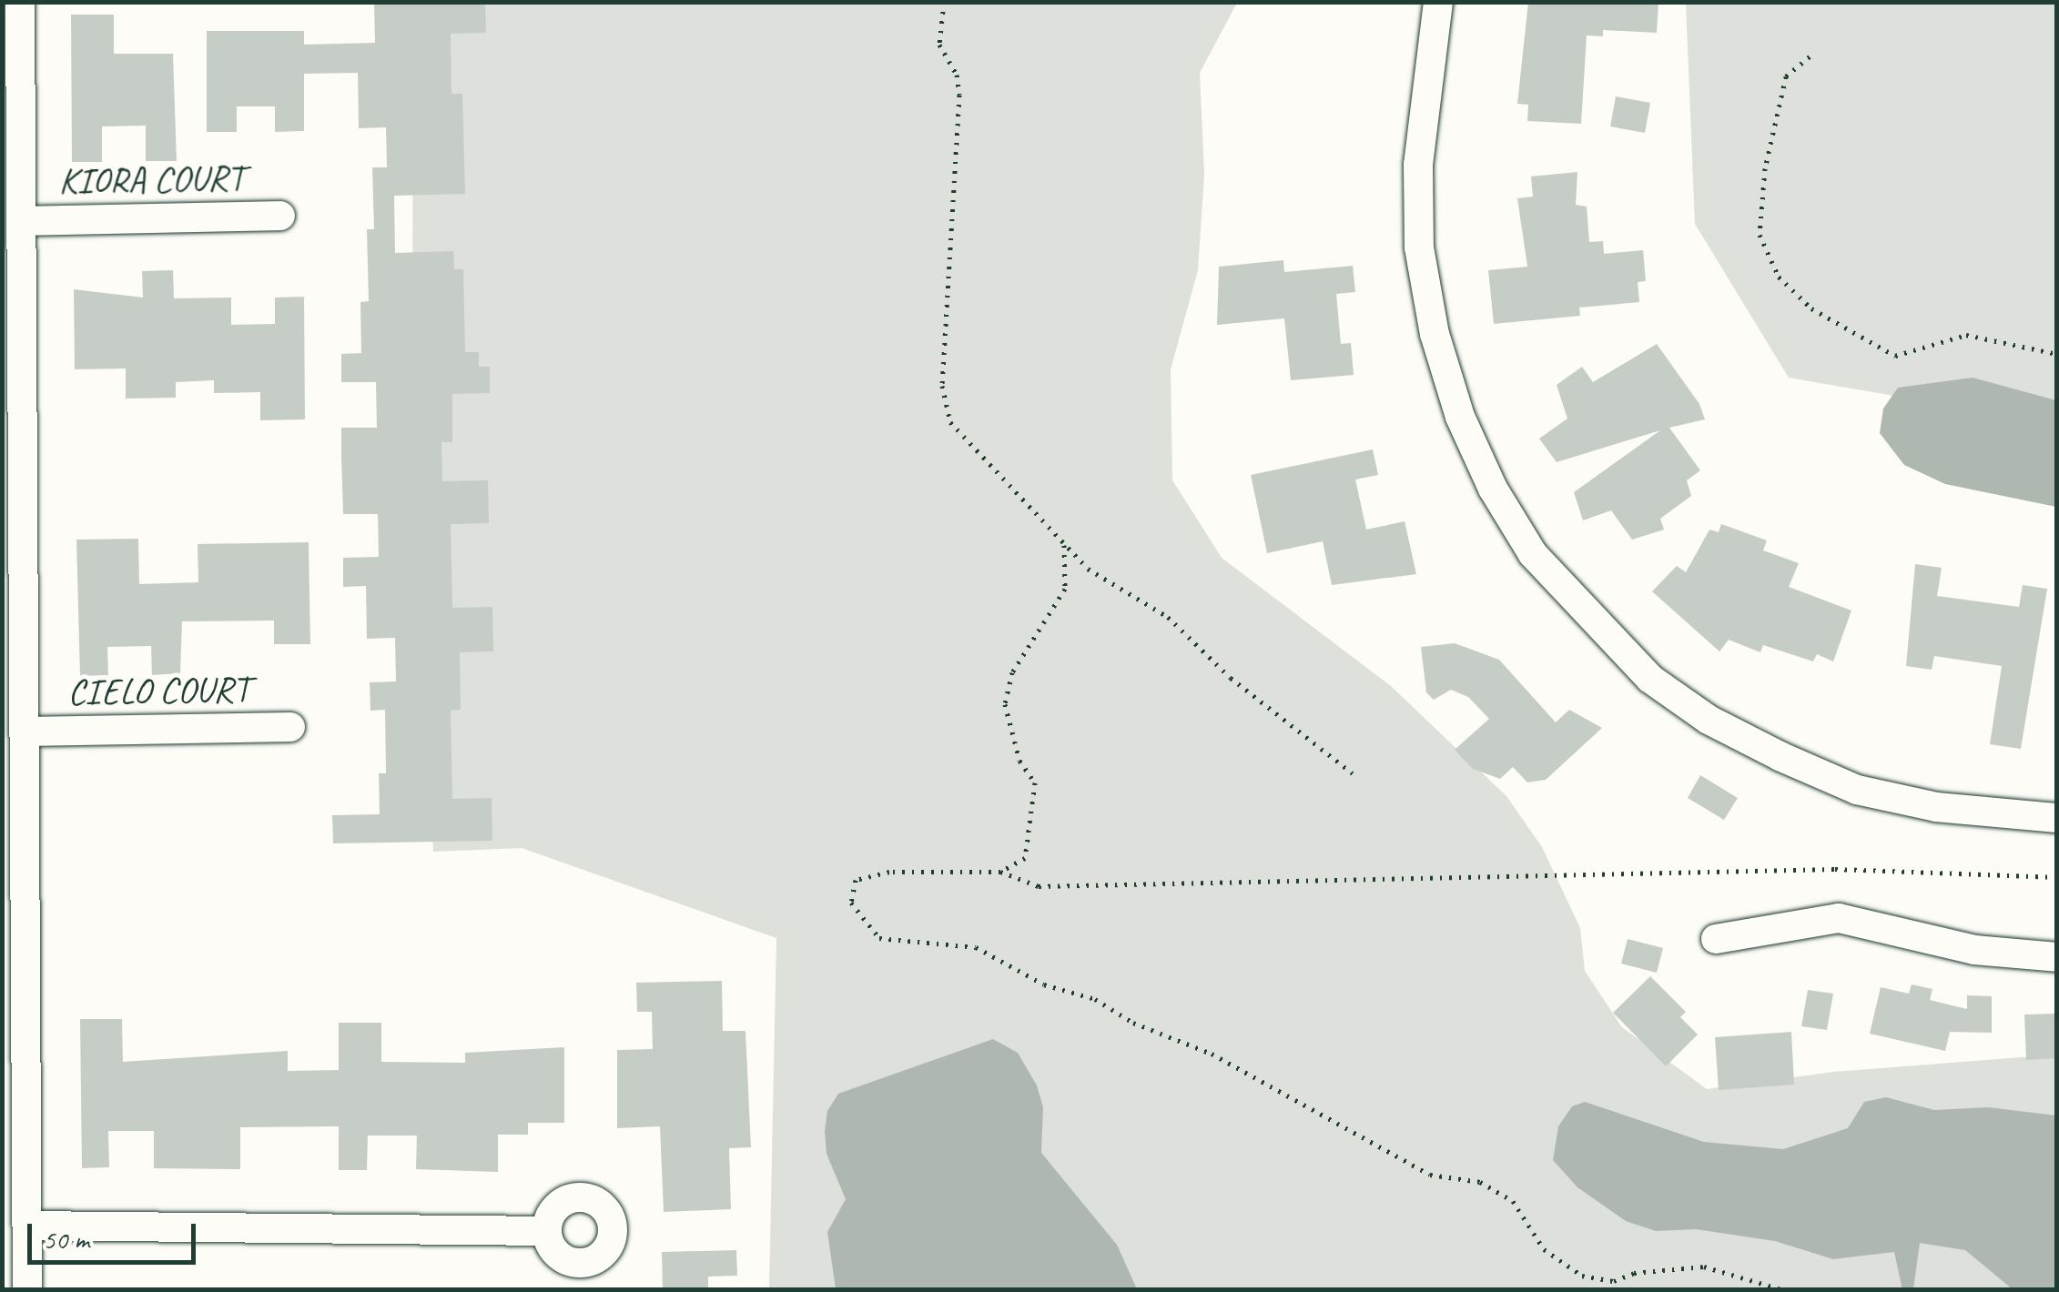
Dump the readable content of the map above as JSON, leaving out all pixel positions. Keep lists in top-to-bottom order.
{
  "streets": {
    "street": ["KIORA COURT", "CIELO COURT"]
  },
  "scale_bar": "50 m"
}
